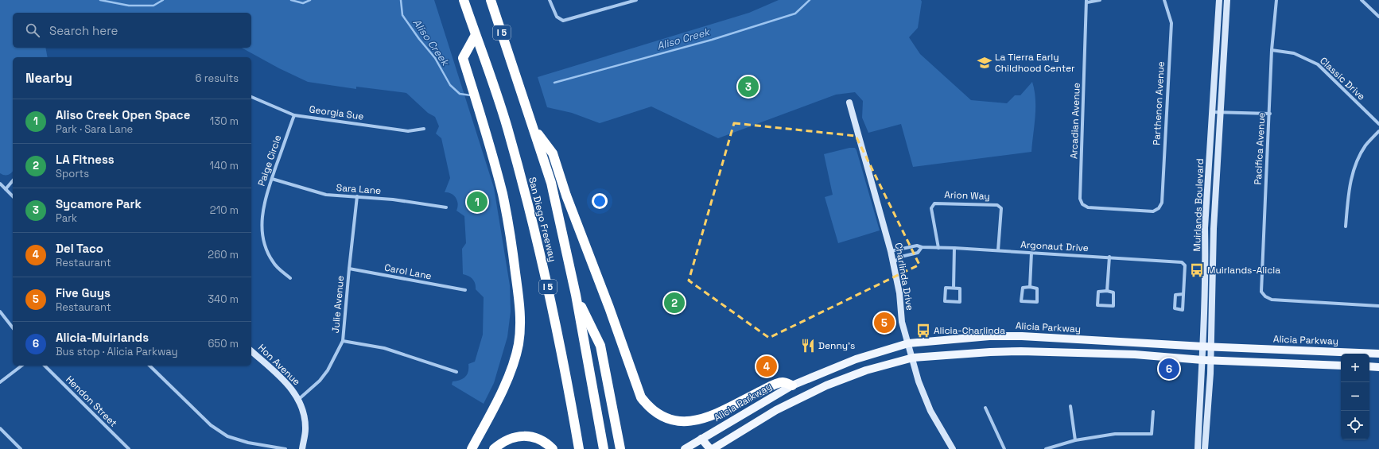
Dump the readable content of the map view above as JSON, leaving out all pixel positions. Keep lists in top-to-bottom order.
{
  "streets": {
    "highway": ["I 5", "San Diego Freeway"],
    "main road": [
      "Muirlands Boulevard",
      "Charlinda Drive",
      "Alicia Parkway",
      "Hon Avenue"
    ],
    "street": [
      "Classic Drive",
      "Parthenon Avenue",
      "Georgia Sue",
      "Arcadian Avenue",
      "Pacifica Avenue",
      "Paige Circle",
      "Sara Lane",
      "Arion Way",
      "Argonaut Drive",
      "Carol Lane",
      "Julie Avenue",
      "Hendon Street"
    ]
  },
  "crossings": [
    ["Classic Drive", "Pacifica Avenue"],
    ["Parthenon Avenue", "Arcadian Avenue"],
    ["Georgia Sue", "Paige Circle"],
    ["Paige Circle", "Sara Lane"],
    ["Sara Lane", "Julie Avenue"],
    ["Arion Way", "Argonaut Drive"],
    ["Muirlands Boulevard", "Alicia Parkway"],
    ["Argonaut Drive", "Charlinda Drive"],
    ["Carol Lane", "Julie Avenue"],
    ["Charlinda Drive", "Alicia Parkway"],
    ["Julie Avenue", "Hon Avenue"]
  ],
  "water": ["Aliso Creek"],
  "places": {
    "school or university": ["La Tierra Early Childhood Center"],
    "bus stop": ["Muirlands-Alicia", "Alicia-Charlinda"],
    "restaurant": ["Denny's"]
  },
  "page": {
    "search": "Search here",
    "heading": ["Nearby", "6 results"],
    "pins": [
      "3",
      "1",
      "2",
      "5",
      "4",
      "6"
    ],
    "list": [
      {
        "mark": "1",
        "name": "Aliso Creek Open Space",
        "note": "Park · Sara Lane",
        "value": "130 m"
      },
      {
        "mark": "2",
        "name": "LA Fitness",
        "note": "Sports",
        "value": "140 m"
      },
      {
        "mark": "3",
        "name": "Sycamore Park",
        "note": "Park",
        "value": "210 m"
      },
      {
        "mark": "4",
        "name": "Del Taco",
        "note": "Restaurant",
        "value": "260 m"
      },
      {
        "mark": "5",
        "name": "Five Guys",
        "note": "Restaurant",
        "value": "340 m"
      },
      {
        "mark": "6",
        "name": "Alicia-Muirlands",
        "note": "Bus stop · Alicia Parkway",
        "value": "650 m"
      }
    ],
    "map_buttons": ["+", "−"]
  }
}
